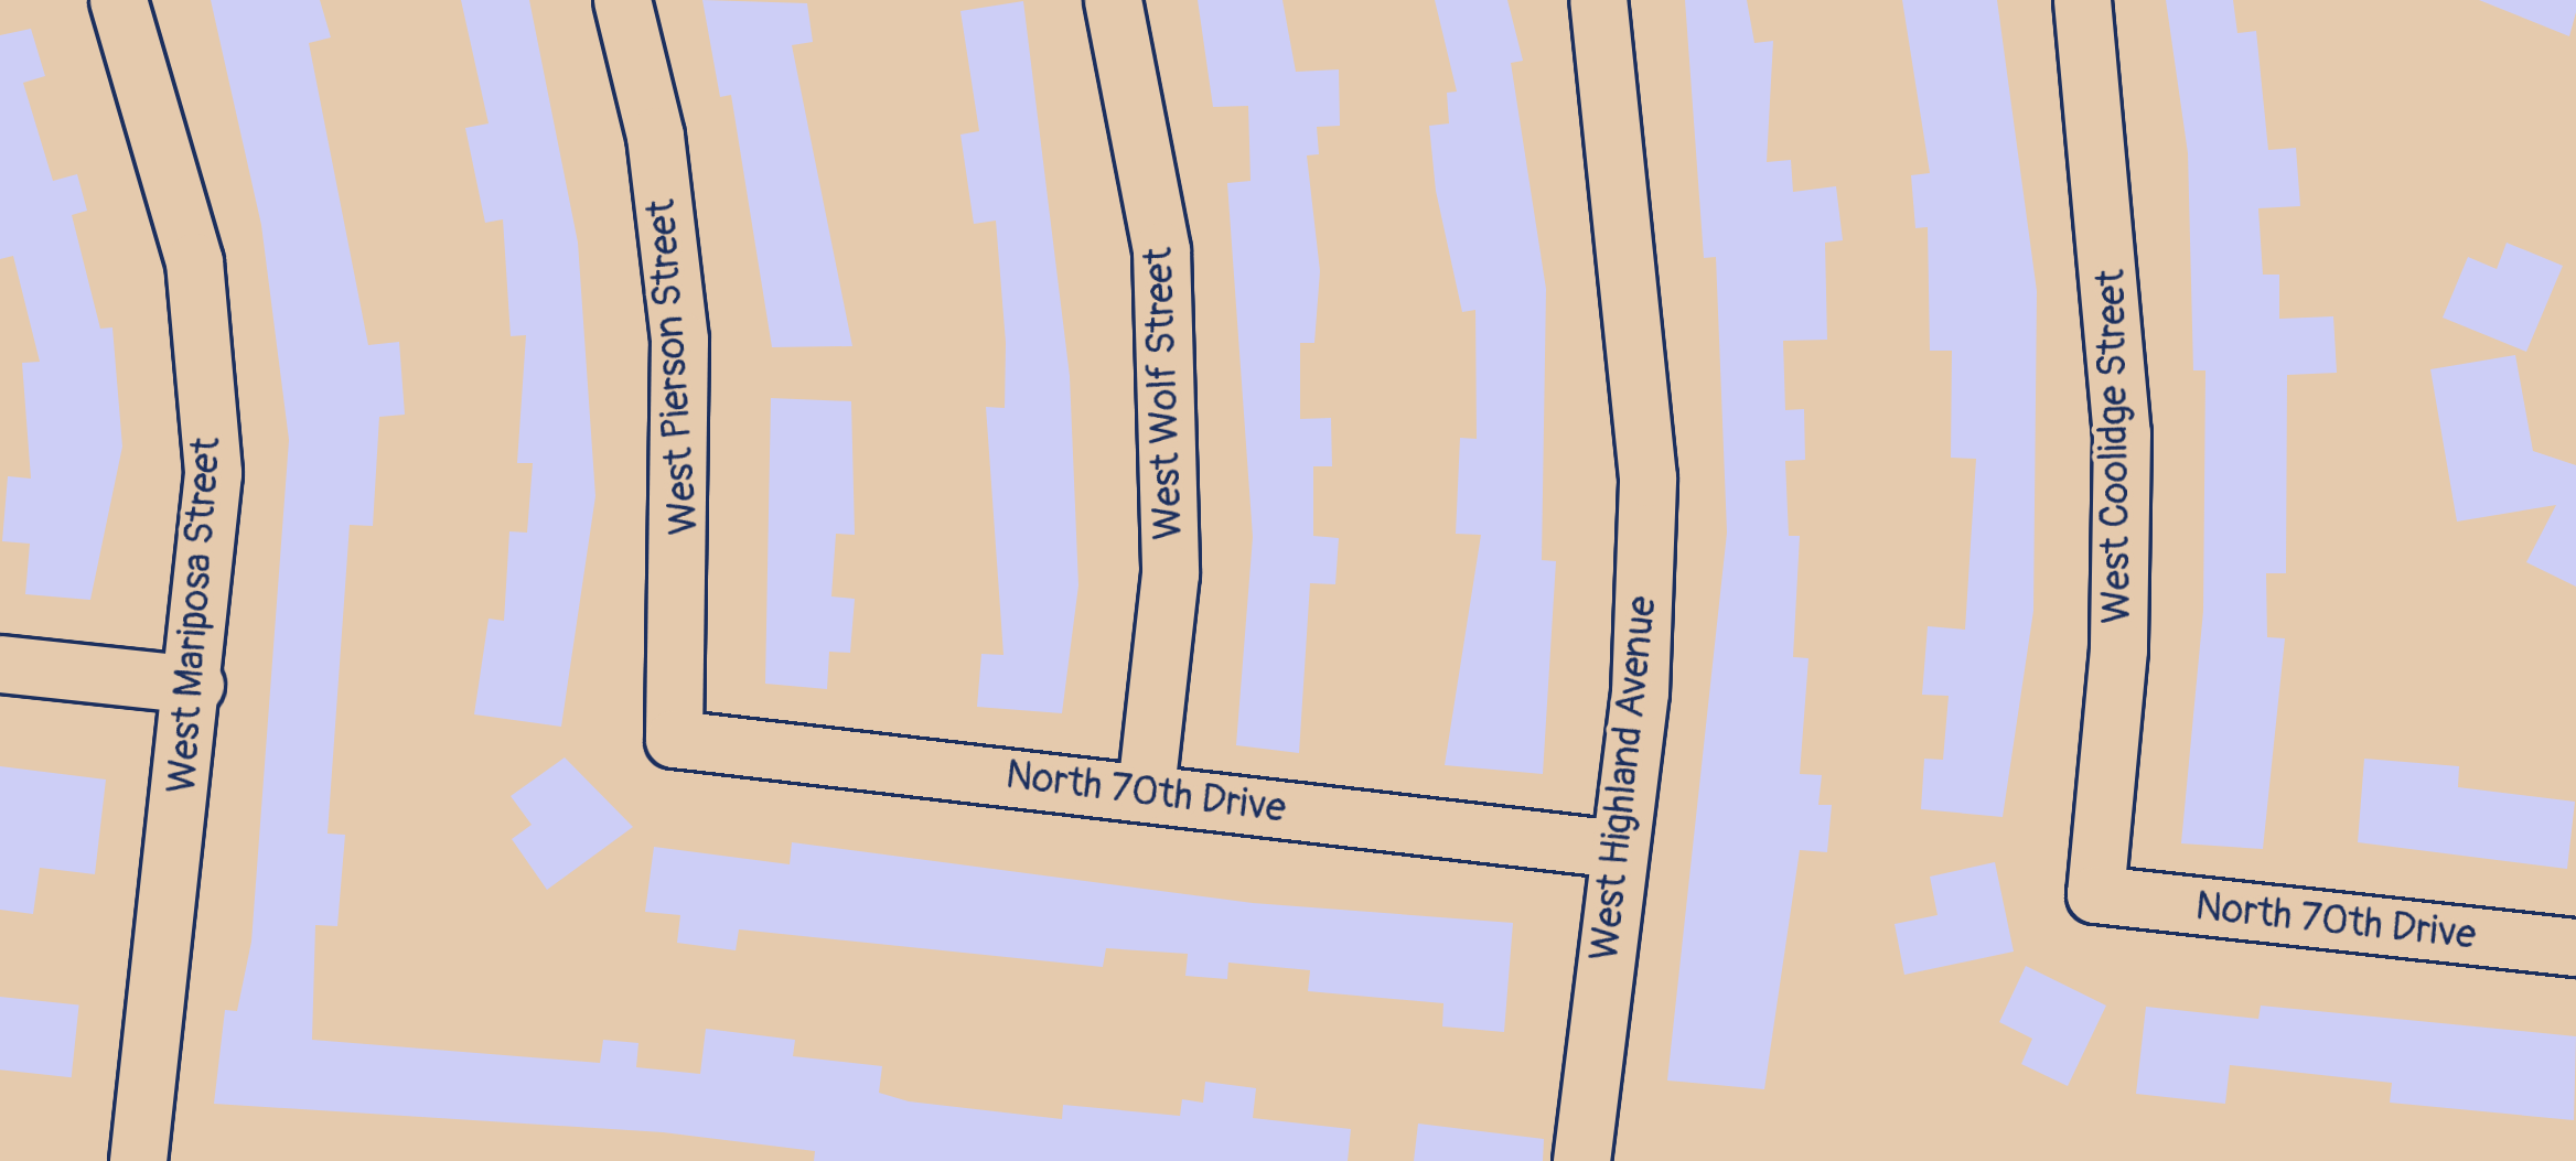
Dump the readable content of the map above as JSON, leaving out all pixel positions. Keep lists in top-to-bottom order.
{
  "streets": {
    "street": [
      "West Pierson Street",
      "West Wolf Street",
      "West Coolidge Street",
      "West Mariposa Street",
      "West Highland Avenue",
      "North 70th Drive"
    ]
  },
  "crossings": [
    ["West Pierson Street", "North 70th Drive"],
    ["West Wolf Street", "North 70th Drive"],
    ["West Coolidge Street", "North 70th Drive"],
    ["West Highland Avenue", "North 70th Drive"]
  ]
}
